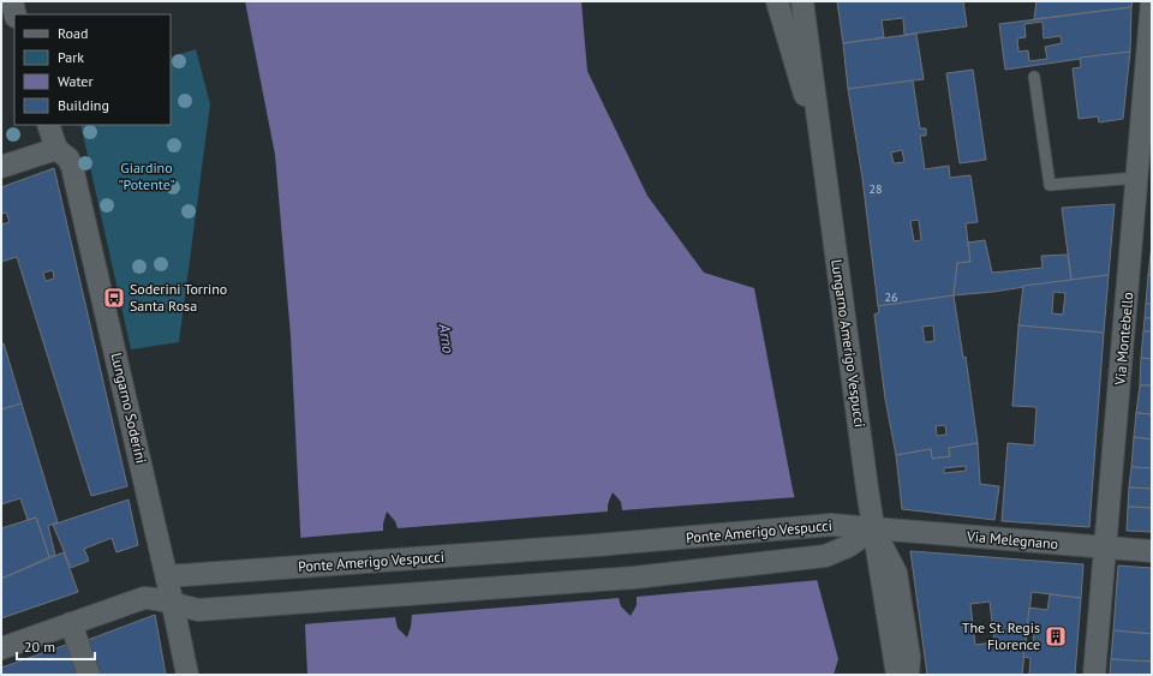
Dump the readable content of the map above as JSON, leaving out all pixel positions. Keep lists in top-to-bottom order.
{
  "streets": {
    "street": [
      "Via Montebello",
      "Lungarno Amerigo Vespucci",
      "Lungarno Soderini",
      "Ponte Amerigo Vespucci",
      "Via Melegnano"
    ]
  },
  "crossings": [
    ["Via Montebello", "Via Melegnano"],
    ["Lungarno Amerigo Vespucci", "Ponte Amerigo Vespucci"],
    ["Lungarno Amerigo Vespucci", "Via Melegnano"],
    ["Lungarno Soderini", "Ponte Amerigo Vespucci"],
    ["Ponte Amerigo Vespucci", "Via Melegnano"]
  ],
  "water": ["Arno"],
  "parks": ["Giardino \"Potente\""],
  "places": {
    "bus stop": ["Soderini Torrino Santa Rosa"],
    "building": ["The St. Regis Florence"]
  },
  "house_numbers": ["28", "26"],
  "legend": [
    "Road",
    "Park",
    "Water",
    "Building"
  ],
  "scale_bar": "20 m"
}
